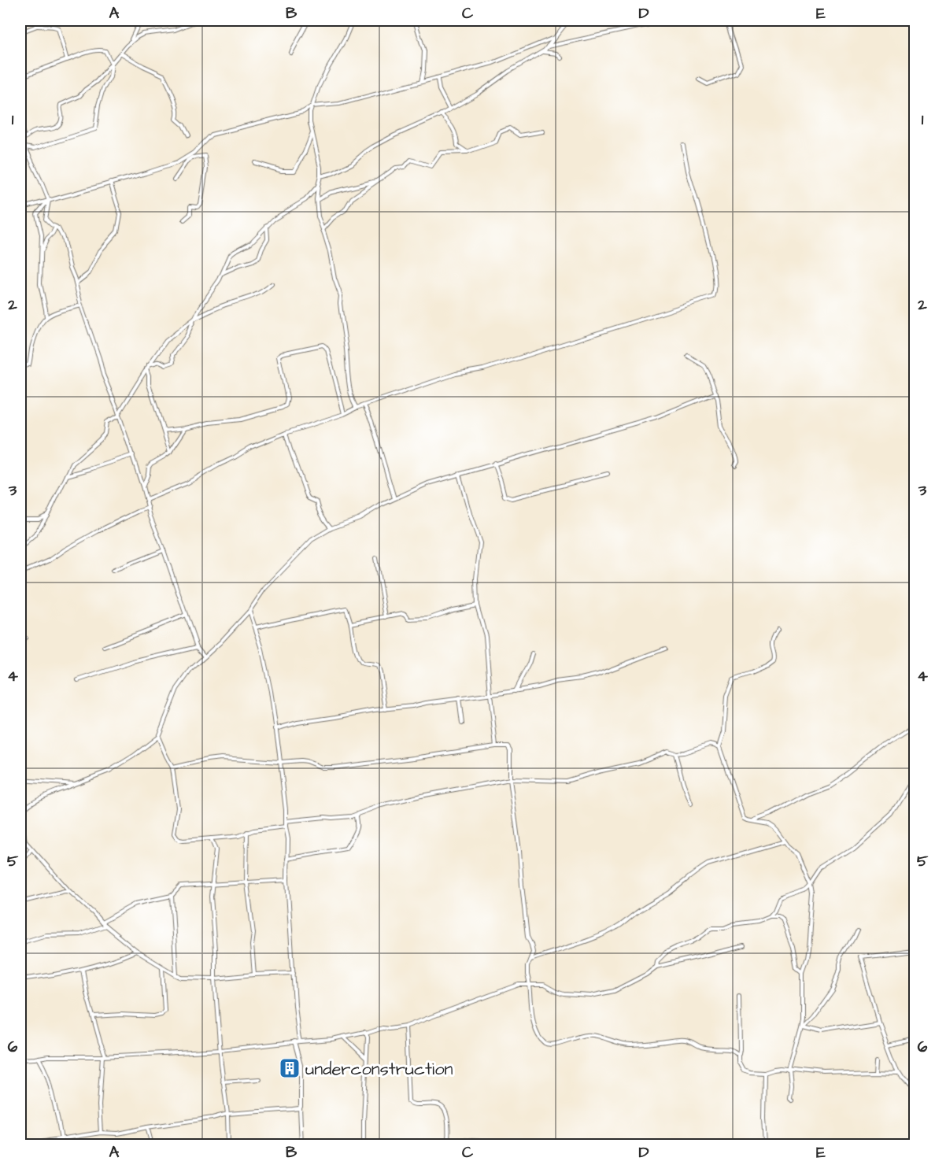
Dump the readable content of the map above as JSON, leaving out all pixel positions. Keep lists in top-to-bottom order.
{
  "places": {
    "building": ["underconstruction"]
  },
  "grid": {
    "columns": [
      "A",
      "B",
      "C",
      "D",
      "E"
    ],
    "rows": [
      "1",
      "2",
      "3",
      "4",
      "5",
      "6"
    ]
  }
}
